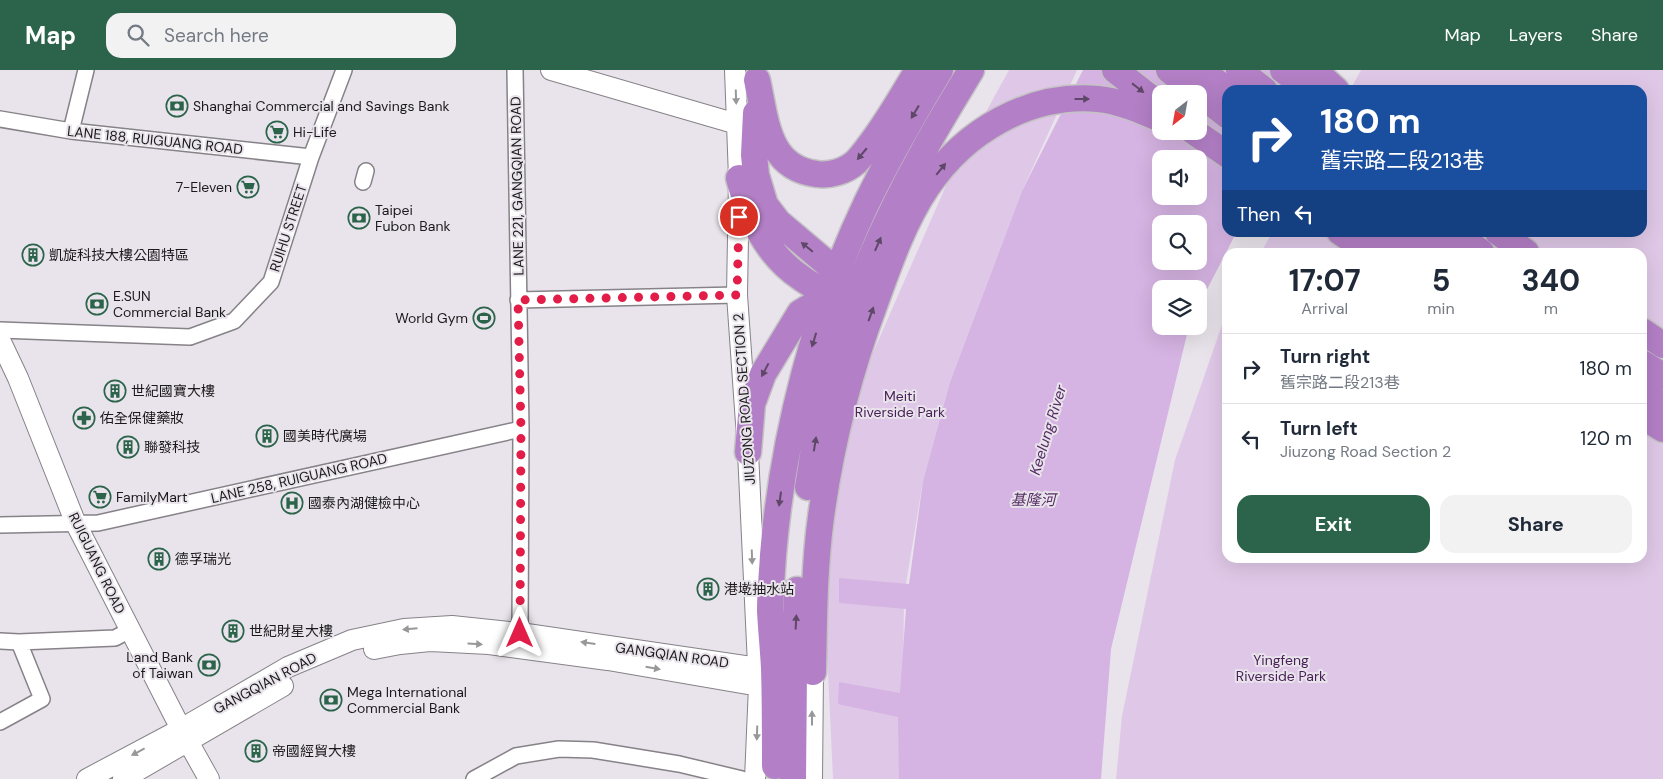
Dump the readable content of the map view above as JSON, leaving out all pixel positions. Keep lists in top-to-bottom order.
{
  "streets": {
    "street": [
      "LANE 188, RUIGUANG ROAD",
      "LANE 221, GANGQIAN ROAD",
      "RUIHU STREET",
      "JIUZONG ROAD SECTION 2",
      "LANE 258, RUIGUANG ROAD",
      "RUIGUANG ROAD",
      "GANGQIAN ROAD"
    ]
  },
  "crossings": [
    ["LANE 188, RUIGUANG ROAD", "RUIHU STREET"],
    ["LANE 221, GANGQIAN ROAD", "LANE 258, RUIGUANG ROAD"],
    ["LANE 221, GANGQIAN ROAD", "GANGQIAN ROAD"],
    ["JIUZONG ROAD SECTION 2", "GANGQIAN ROAD"],
    ["LANE 258, RUIGUANG ROAD", "RUIGUANG ROAD"],
    ["RUIGUANG ROAD", "GANGQIAN ROAD"]
  ],
  "one_way": ["JIUZONG ROAD SECTION 2"],
  "water": ["Keelung River", "基隆河"],
  "parks": ["Meiti Riverside Park", "Yingfeng Riverside Park"],
  "places": {
    "bank": [
      "Shanghai Commercial and Savings Bank",
      "Taipei Fubon Bank",
      "E.SUN Commercial Bank",
      "Land Bank of Taiwan",
      "Mega International Commercial Bank"
    ],
    "supermarket": ["Hi-Life", "7-Eleven", "FamilyMart"],
    "building": [
      "凱旋科技大樓公園特區",
      "世紀國寶大樓",
      "國美時代廣場",
      "聯發科技",
      "德孚瑞光",
      "港墘抽水站",
      "世紀財星大樓",
      "帝國經貿大樓"
    ],
    "sports": ["World Gym"],
    "pharmacy": ["佑全保健藥妝"],
    "hospital": ["國泰內湖健檢中心"]
  },
  "north": "bottom left",
  "page": {
    "header": "Map",
    "search": "Search here",
    "nav": ["Map", "Layers", "Share"],
    "turn": ["180 m", "舊宗路二段213巷"],
    "then": "Then",
    "eta": [
      "17:07",
      "Arrival",
      "5",
      "min",
      "340",
      "m"
    ],
    "list": [
      {
        "name": "Turn right",
        "note": "舊宗路二段213巷",
        "value": "180 m"
      },
      {
        "name": "Turn left",
        "note": "Jiuzong Road Section 2",
        "value": "120 m"
      }
    ],
    "buttons": ["Exit", "Share"]
  }
}
